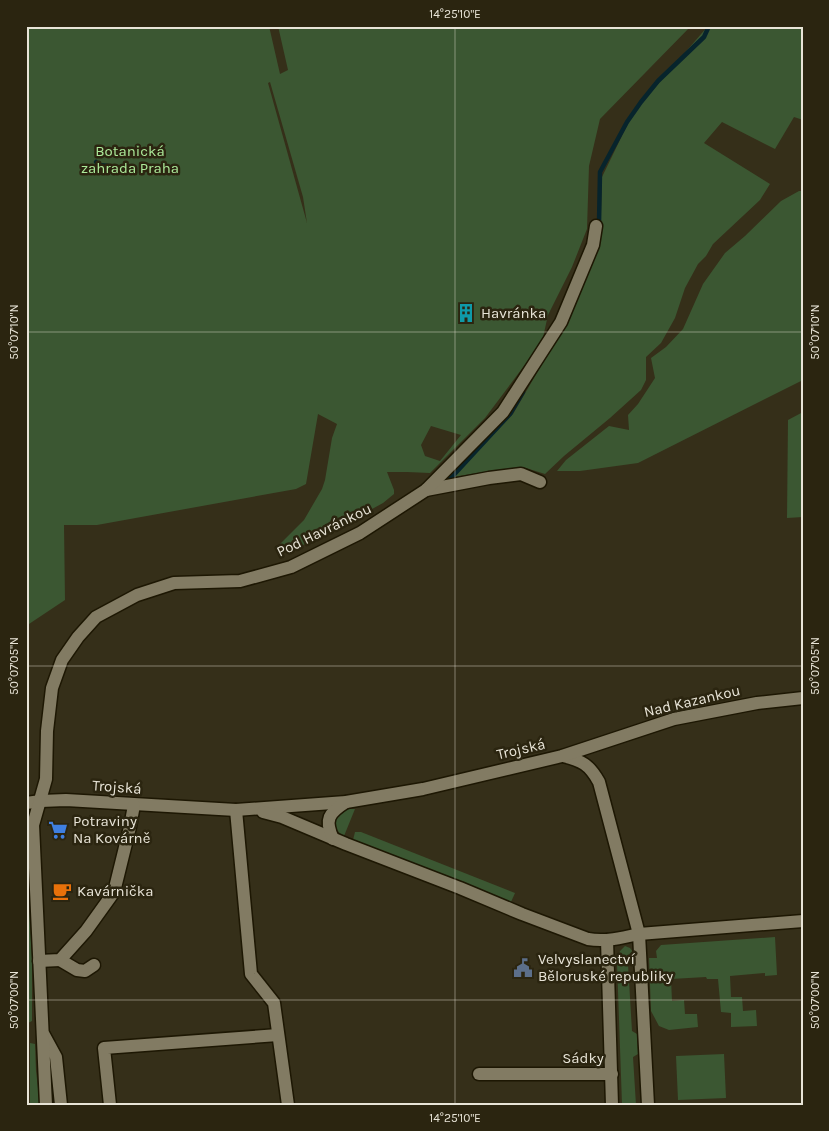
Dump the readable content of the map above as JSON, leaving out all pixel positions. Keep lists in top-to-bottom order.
{
  "streets": {
    "street": [
      "Pod Havránkou",
      "Nad Kazankou",
      "Trojská",
      "Sádky"
    ]
  },
  "crossings": [
    ["Pod Havránkou", "Trojská"],
    ["Nad Kazankou", "Trojská"],
    ["Trojská", "Sádky"]
  ],
  "parks": ["Botanická zahrada Praha"],
  "places": {
    "building": ["Havránka"],
    "supermarket": ["Potraviny Na Kovárně"],
    "cafe": ["Kavárnička"],
    "public building": ["Velvyslanectví Běloruské republiky"]
  },
  "coordinates": [
    "14°25'10\"E",
    "50°07'10\"N",
    "50°07'05\"N",
    "50°07'00\"N"
  ]
}
